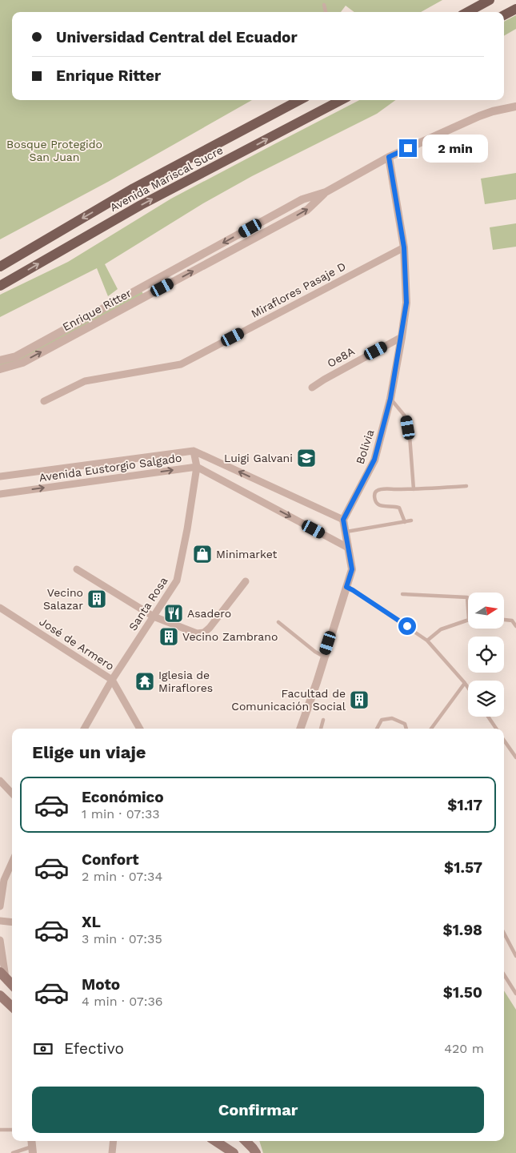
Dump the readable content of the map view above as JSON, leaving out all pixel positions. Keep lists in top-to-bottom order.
{
  "streets": {
    "main road": ["Avenida Mariscal Sucre"],
    "street": [
      "Miraflores Pasaje D",
      "Enrique Ritter",
      "Oe8A",
      "Bolivia",
      "Avenida Eustorgio Salgado",
      "Santa Rosa",
      "José de Armero"
    ]
  },
  "crossings": [
    ["Miraflores Pasaje D", "Bolivia"],
    ["Enrique Ritter", "Bolivia"],
    ["Oe8A", "Bolivia"],
    ["Bolivia", "Avenida Eustorgio Salgado"],
    ["Avenida Eustorgio Salgado", "Santa Rosa"],
    ["Santa Rosa", "José de Armero"]
  ],
  "parks": ["Bosque Protegido San Juan"],
  "places": {
    "school or university": ["Luigi Galvani"],
    "shop": ["Minimarket"],
    "building": ["Vecino Salazar", "Vecino Zambrano", "Facultad de Comunicación Social"],
    "restaurant": ["Asadero"],
    "temple": ["Iglesia de Miraflores"]
  },
  "north": "right",
  "page": {
    "banner": ["Universidad Central del Ecuador", "Enrique Ritter"],
    "bubble": "2 min",
    "heading": "Elige un viaje",
    "list": [
      {
        "name": "Económico",
        "note": "1 min · 07:33",
        "value": "$1.17"
      },
      {
        "name": "Confort",
        "note": "2 min · 07:34",
        "value": "$1.57"
      },
      {
        "name": "XL",
        "note": "3 min · 07:35",
        "value": "$1.98"
      },
      {
        "name": "Moto",
        "note": "4 min · 07:36",
        "value": "$1.50"
      }
    ],
    "pay": ["Efectivo", "420 m"],
    "buttons": "Confirmar"
  }
}
